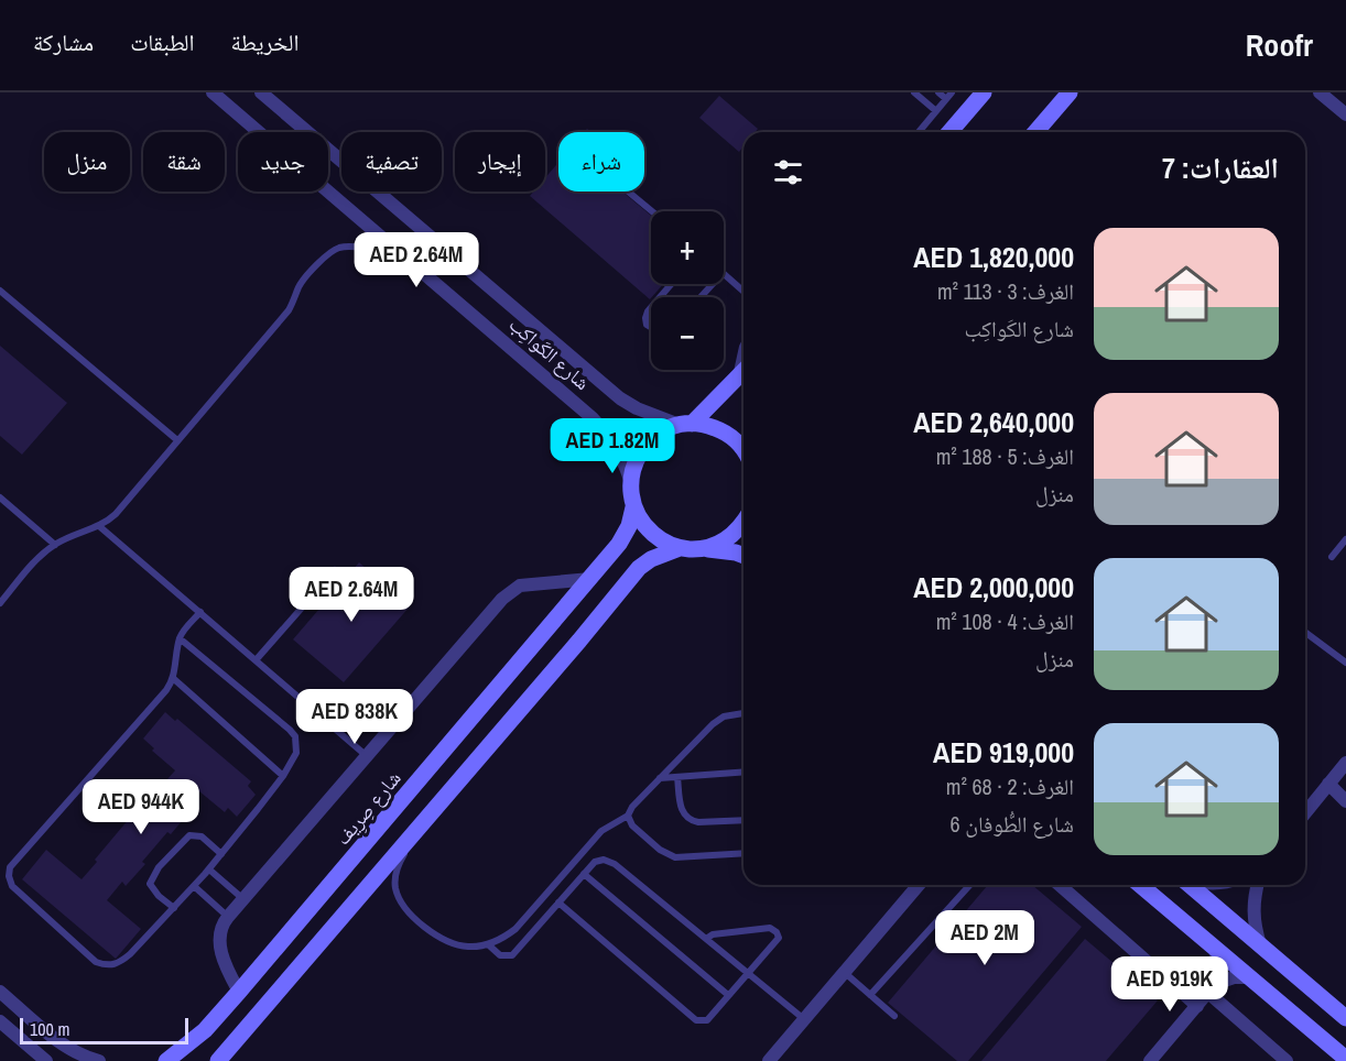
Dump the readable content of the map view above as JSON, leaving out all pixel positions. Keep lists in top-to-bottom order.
{
  "streets": {
    "main road": ["شارع صِرِيف"],
    "street": ["شارع الكَواكِب"]
  },
  "scale_bar": "100 m",
  "page": {
    "header": "Roofr",
    "nav": ["الخريطة", "الطبقات", "مشاركة"],
    "chip": [
      "شراء",
      "إيجار",
      "تصفية",
      "جديد",
      "شقة",
      "منزل"
    ],
    "heading": "العقارات: 7",
    "map_buttons": ["+", "−"],
    "list": [
      {
        "name": "AED 1,820,000",
        "note": "الغرف: 3 · 113 m² · شارع الكَواكِب"
      },
      {
        "name": "AED 2,640,000",
        "note": "الغرف: 5 · 188 m² · منزل"
      },
      {
        "name": "AED 2,000,000",
        "note": "الغرف: 4 · 108 m² · منزل"
      },
      {
        "name": "AED 919,000",
        "note": "الغرف: 2 · 68 m² · شارع الطُّوفان 6"
      }
    ],
    "price": [
      "AED 2.64M",
      "AED 1.82M",
      "AED 2.64M",
      "AED 838K",
      "AED 944K",
      "AED 2M",
      "AED 919K"
    ],
    "scale": "100 m"
  }
}
